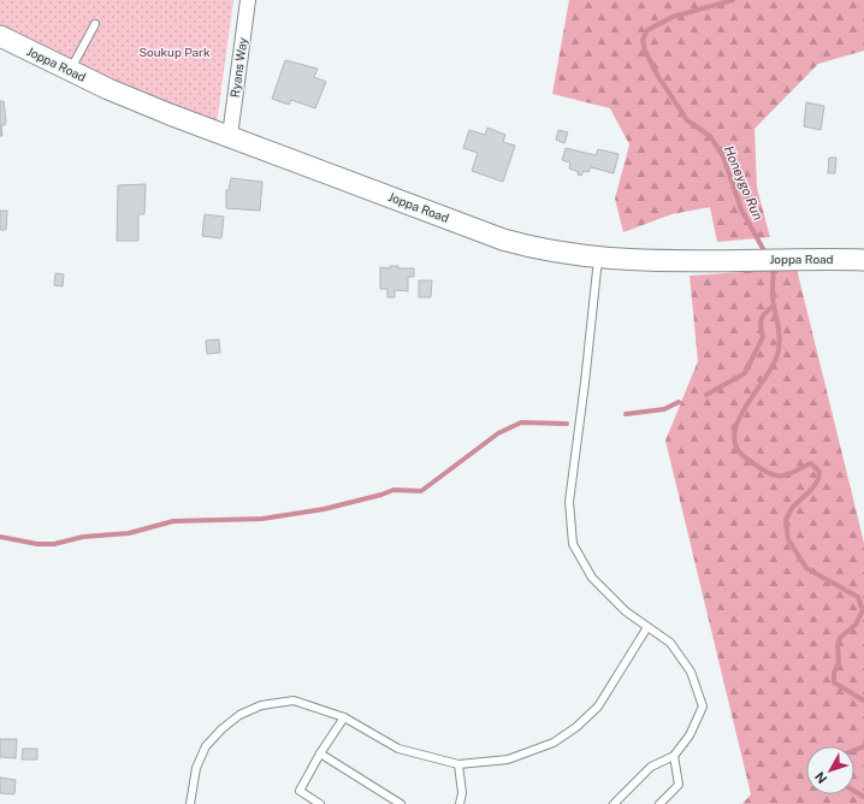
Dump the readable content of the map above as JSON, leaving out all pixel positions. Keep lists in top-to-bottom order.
{
  "streets": {
    "street": ["Joppa Road", "Ryans Way"]
  },
  "crossings": [
    ["Joppa Road", "Ryans Way"]
  ],
  "water": ["Honeygo Run"],
  "parks": ["Soukup Park"],
  "north": "bottom left"
}
